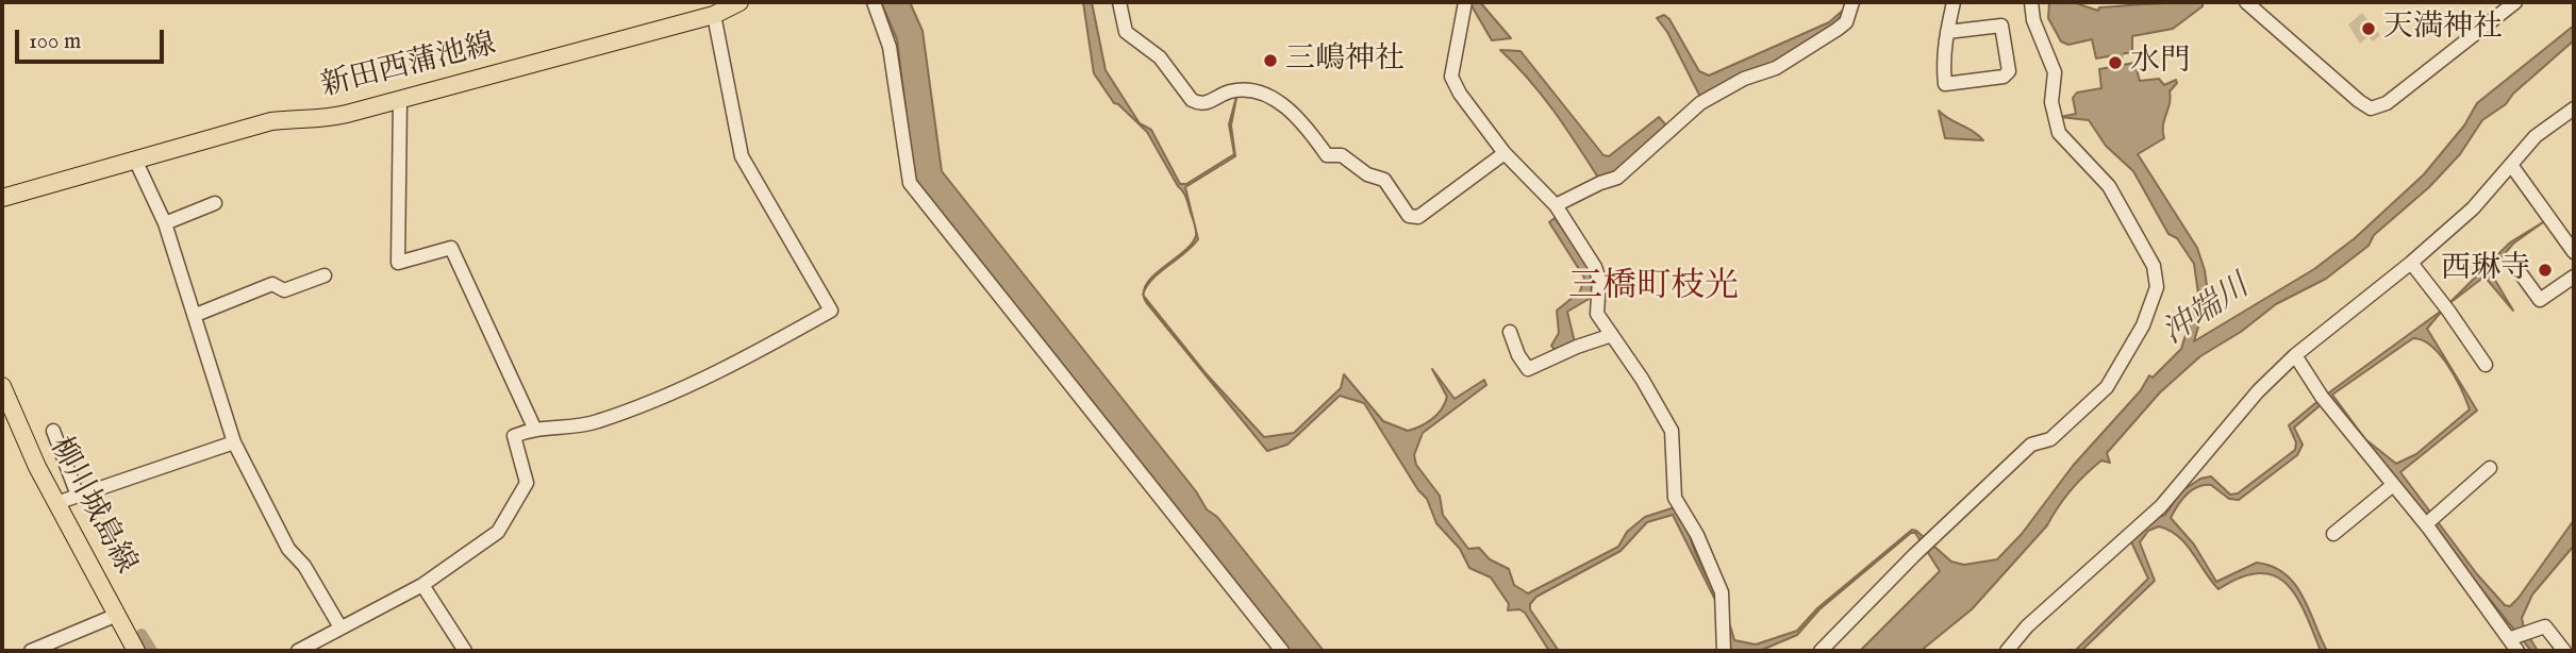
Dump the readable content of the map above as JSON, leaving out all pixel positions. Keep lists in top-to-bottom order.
{
  "streets": {
    "main road": ["新田西蒲池線", "柳川城島線"]
  },
  "districts": ["三橋町枝光"],
  "water": ["沖端川"],
  "places": [
    "天満神社",
    "三嶋神社",
    "水門",
    "西琳寺"
  ],
  "scale_bar": "100 m"
}
